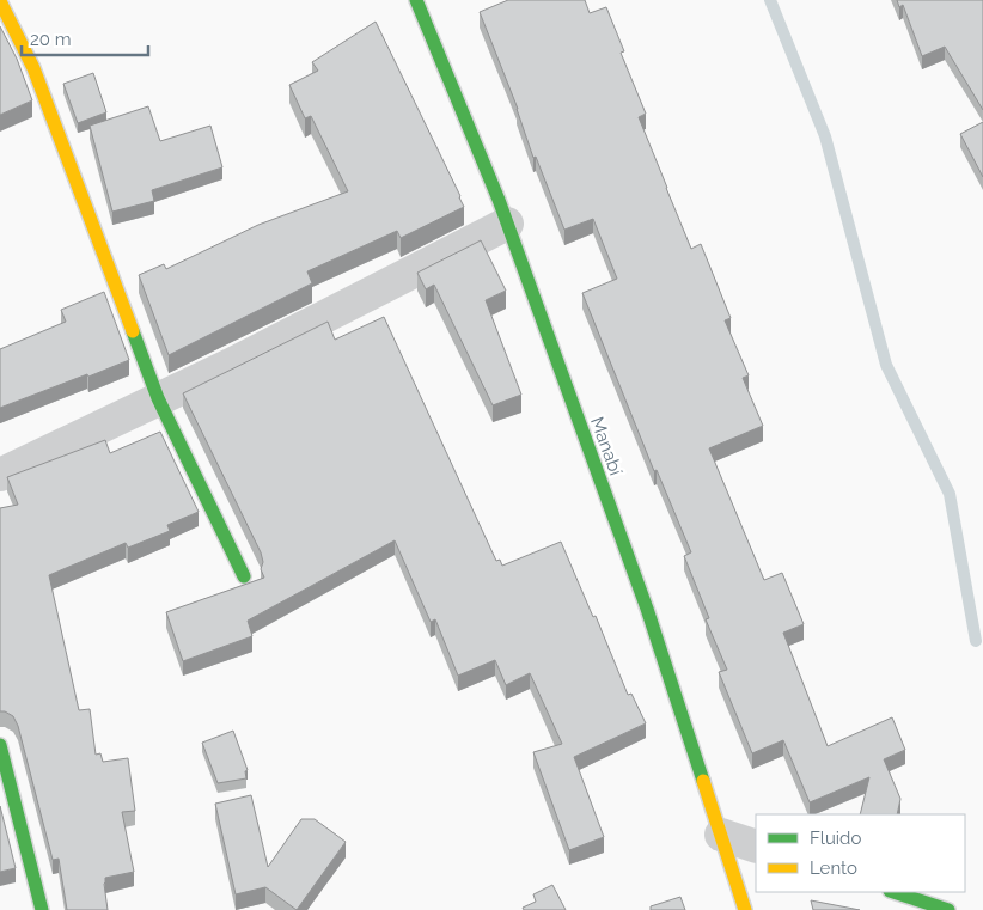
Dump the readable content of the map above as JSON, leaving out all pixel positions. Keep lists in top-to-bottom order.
{
  "streets": {
    "street": ["Manabí"]
  },
  "legend": ["Fluido", "Lento"],
  "scale_bar": "20 m"
}
